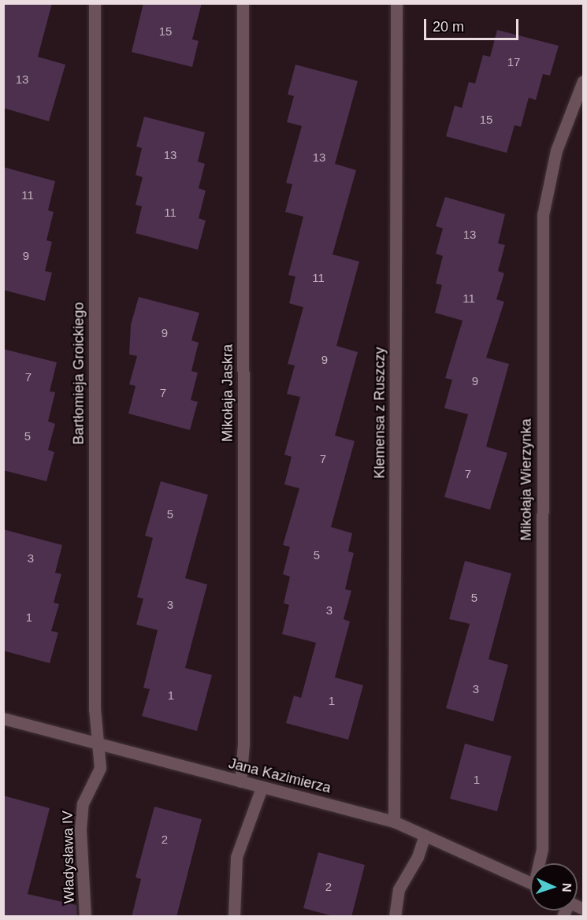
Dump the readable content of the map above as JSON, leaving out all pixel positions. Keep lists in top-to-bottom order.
{
  "streets": {
    "street": [
      "Bartłomieja Groickiego",
      "Mikołaja Jaskra",
      "Klemensa z Ruszczy",
      "Mikołaja Wierzynka",
      "Jana Kazimierza",
      "Władysława IV"
    ]
  },
  "crossings": [
    ["Bartłomieja Groickiego", "Jana Kazimierza"],
    ["Bartłomieja Groickiego", "Władysława IV"],
    ["Mikołaja Jaskra", "Jana Kazimierza"],
    ["Klemensa z Ruszczy", "Jana Kazimierza"],
    ["Jana Kazimierza", "Władysława IV"]
  ],
  "house_numbers": [
    "15",
    "17",
    "13",
    "15",
    "13",
    "13",
    "11",
    "11",
    "13",
    "9",
    "11",
    "11",
    "9",
    "9",
    "7",
    "9",
    "7",
    "5",
    "7",
    "7",
    "5",
    "5",
    "3",
    "5",
    "3",
    "3",
    "1",
    "3",
    "1",
    "1",
    "1",
    "2",
    "2"
  ],
  "scale_bar": "20 m",
  "north": "right"
}
